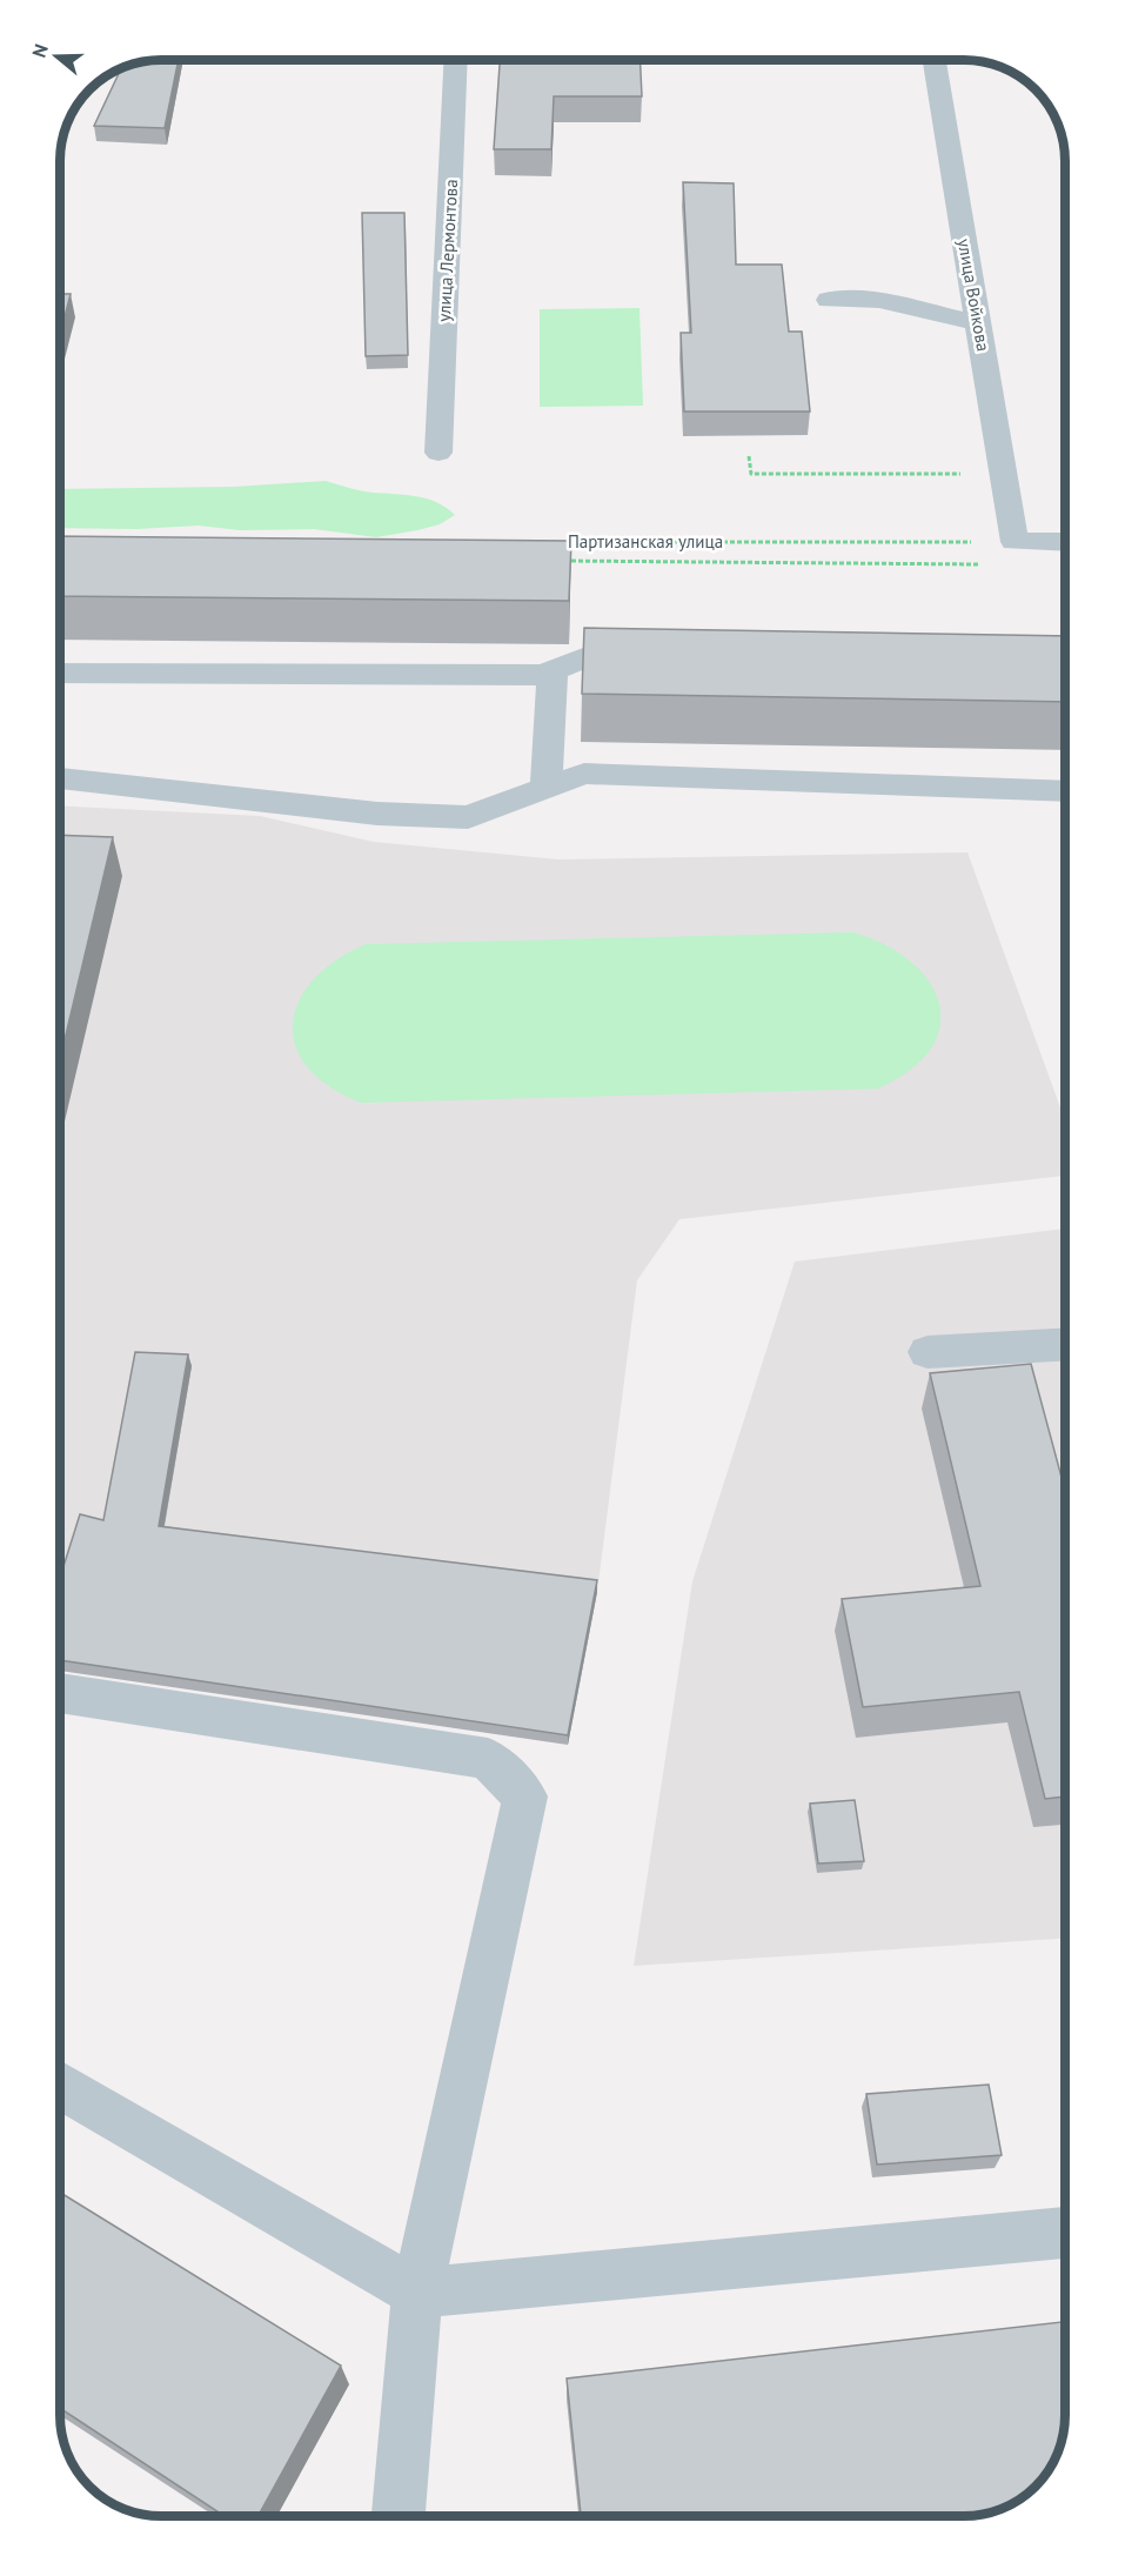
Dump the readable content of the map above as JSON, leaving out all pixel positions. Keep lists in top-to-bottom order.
{
  "streets": {
    "street": ["улица Лермонтова", "улица Войкова"],
    "path": ["Партизанская улица"]
  },
  "crossings": [
    ["улица Войкова", "Партизанская улица"]
  ],
  "north": "left"
}
